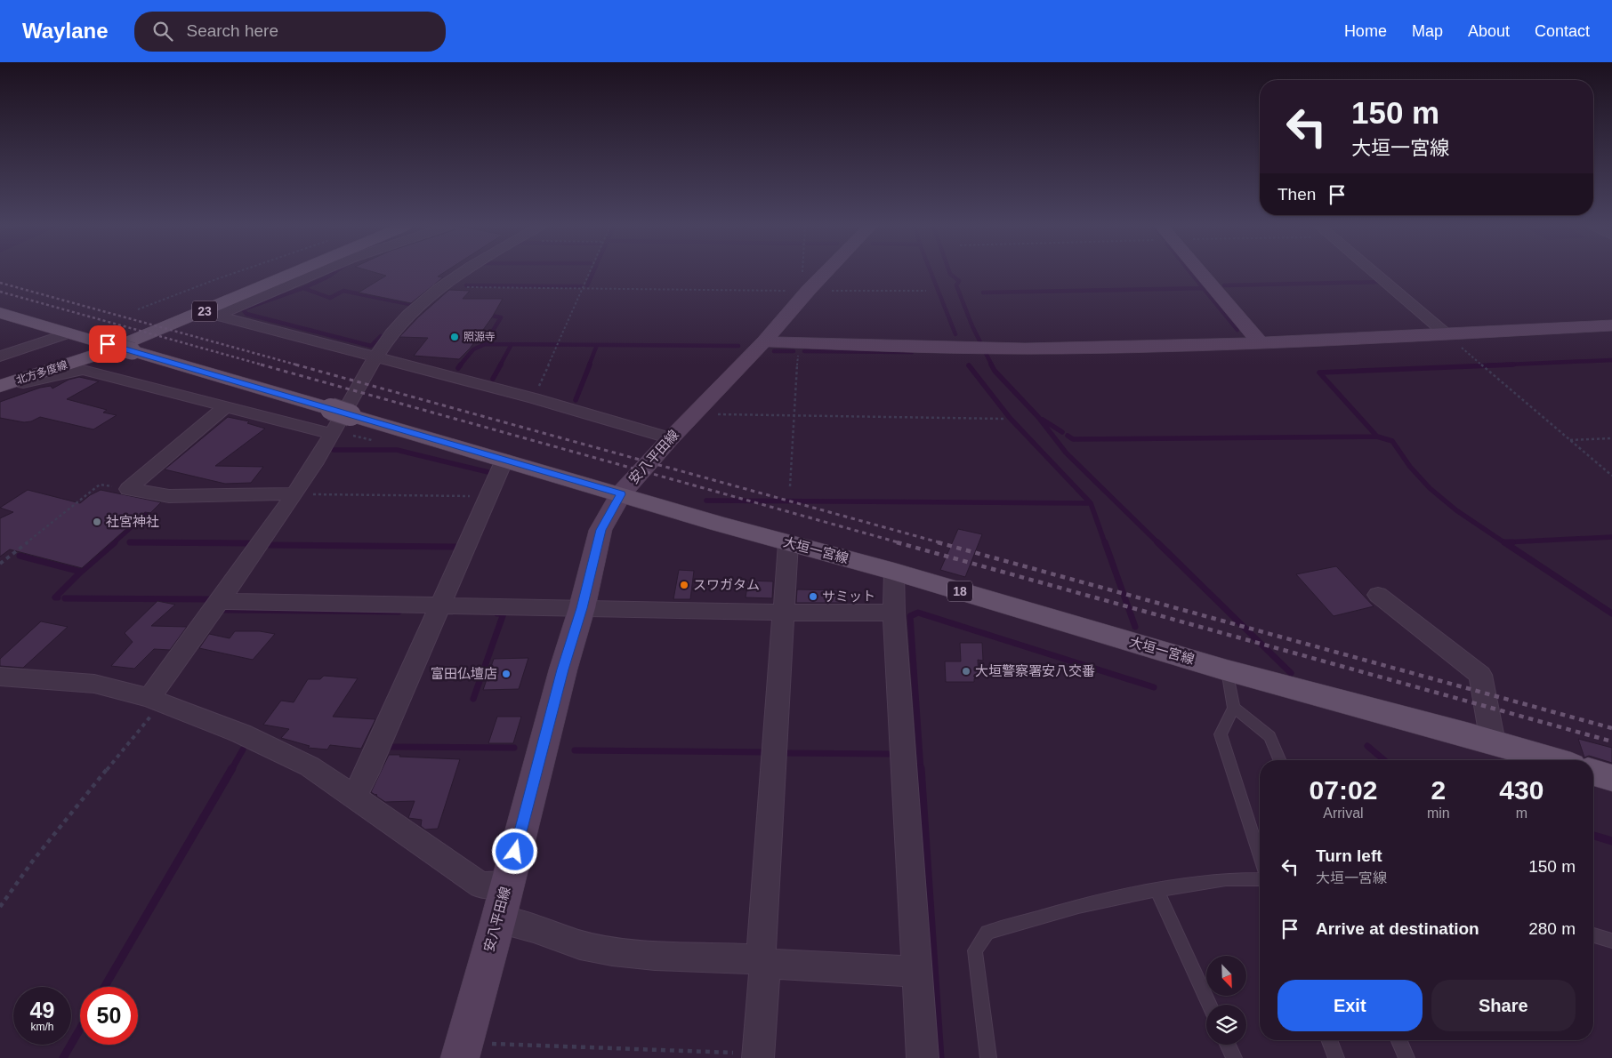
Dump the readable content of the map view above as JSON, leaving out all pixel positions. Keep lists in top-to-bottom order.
{
  "streets": {
    "main road": [
      "23",
      "北方多度線",
      "大垣一宮線",
      "18"
    ],
    "street": ["安八平田線"]
  },
  "crossings": [
    ["安八平田線", "大垣一宮線"],
    ["大垣一宮線", "18"]
  ],
  "places": [
    "照源寺",
    "社宮神社",
    "スワガタム",
    "サミット",
    "大垣警察署安八交番",
    "富田仏壇店"
  ],
  "north": "bottom right",
  "page": {
    "header": "Waylane",
    "search": "Search here",
    "nav": [
      "Home",
      "Map",
      "About",
      "Contact"
    ],
    "turn": ["150 m", "大垣一宮線"],
    "then": "Then",
    "eta": [
      "07:02",
      "Arrival",
      "2",
      "min",
      "430",
      "m"
    ],
    "list": [
      {
        "name": "Turn left",
        "note": "大垣一宮線",
        "value": "150 m"
      },
      {
        "name": "Arrive at destination",
        "value": "280 m"
      }
    ],
    "buttons": ["Exit", "Share"],
    "speed": "49 km/h",
    "limit": "50"
  }
}
